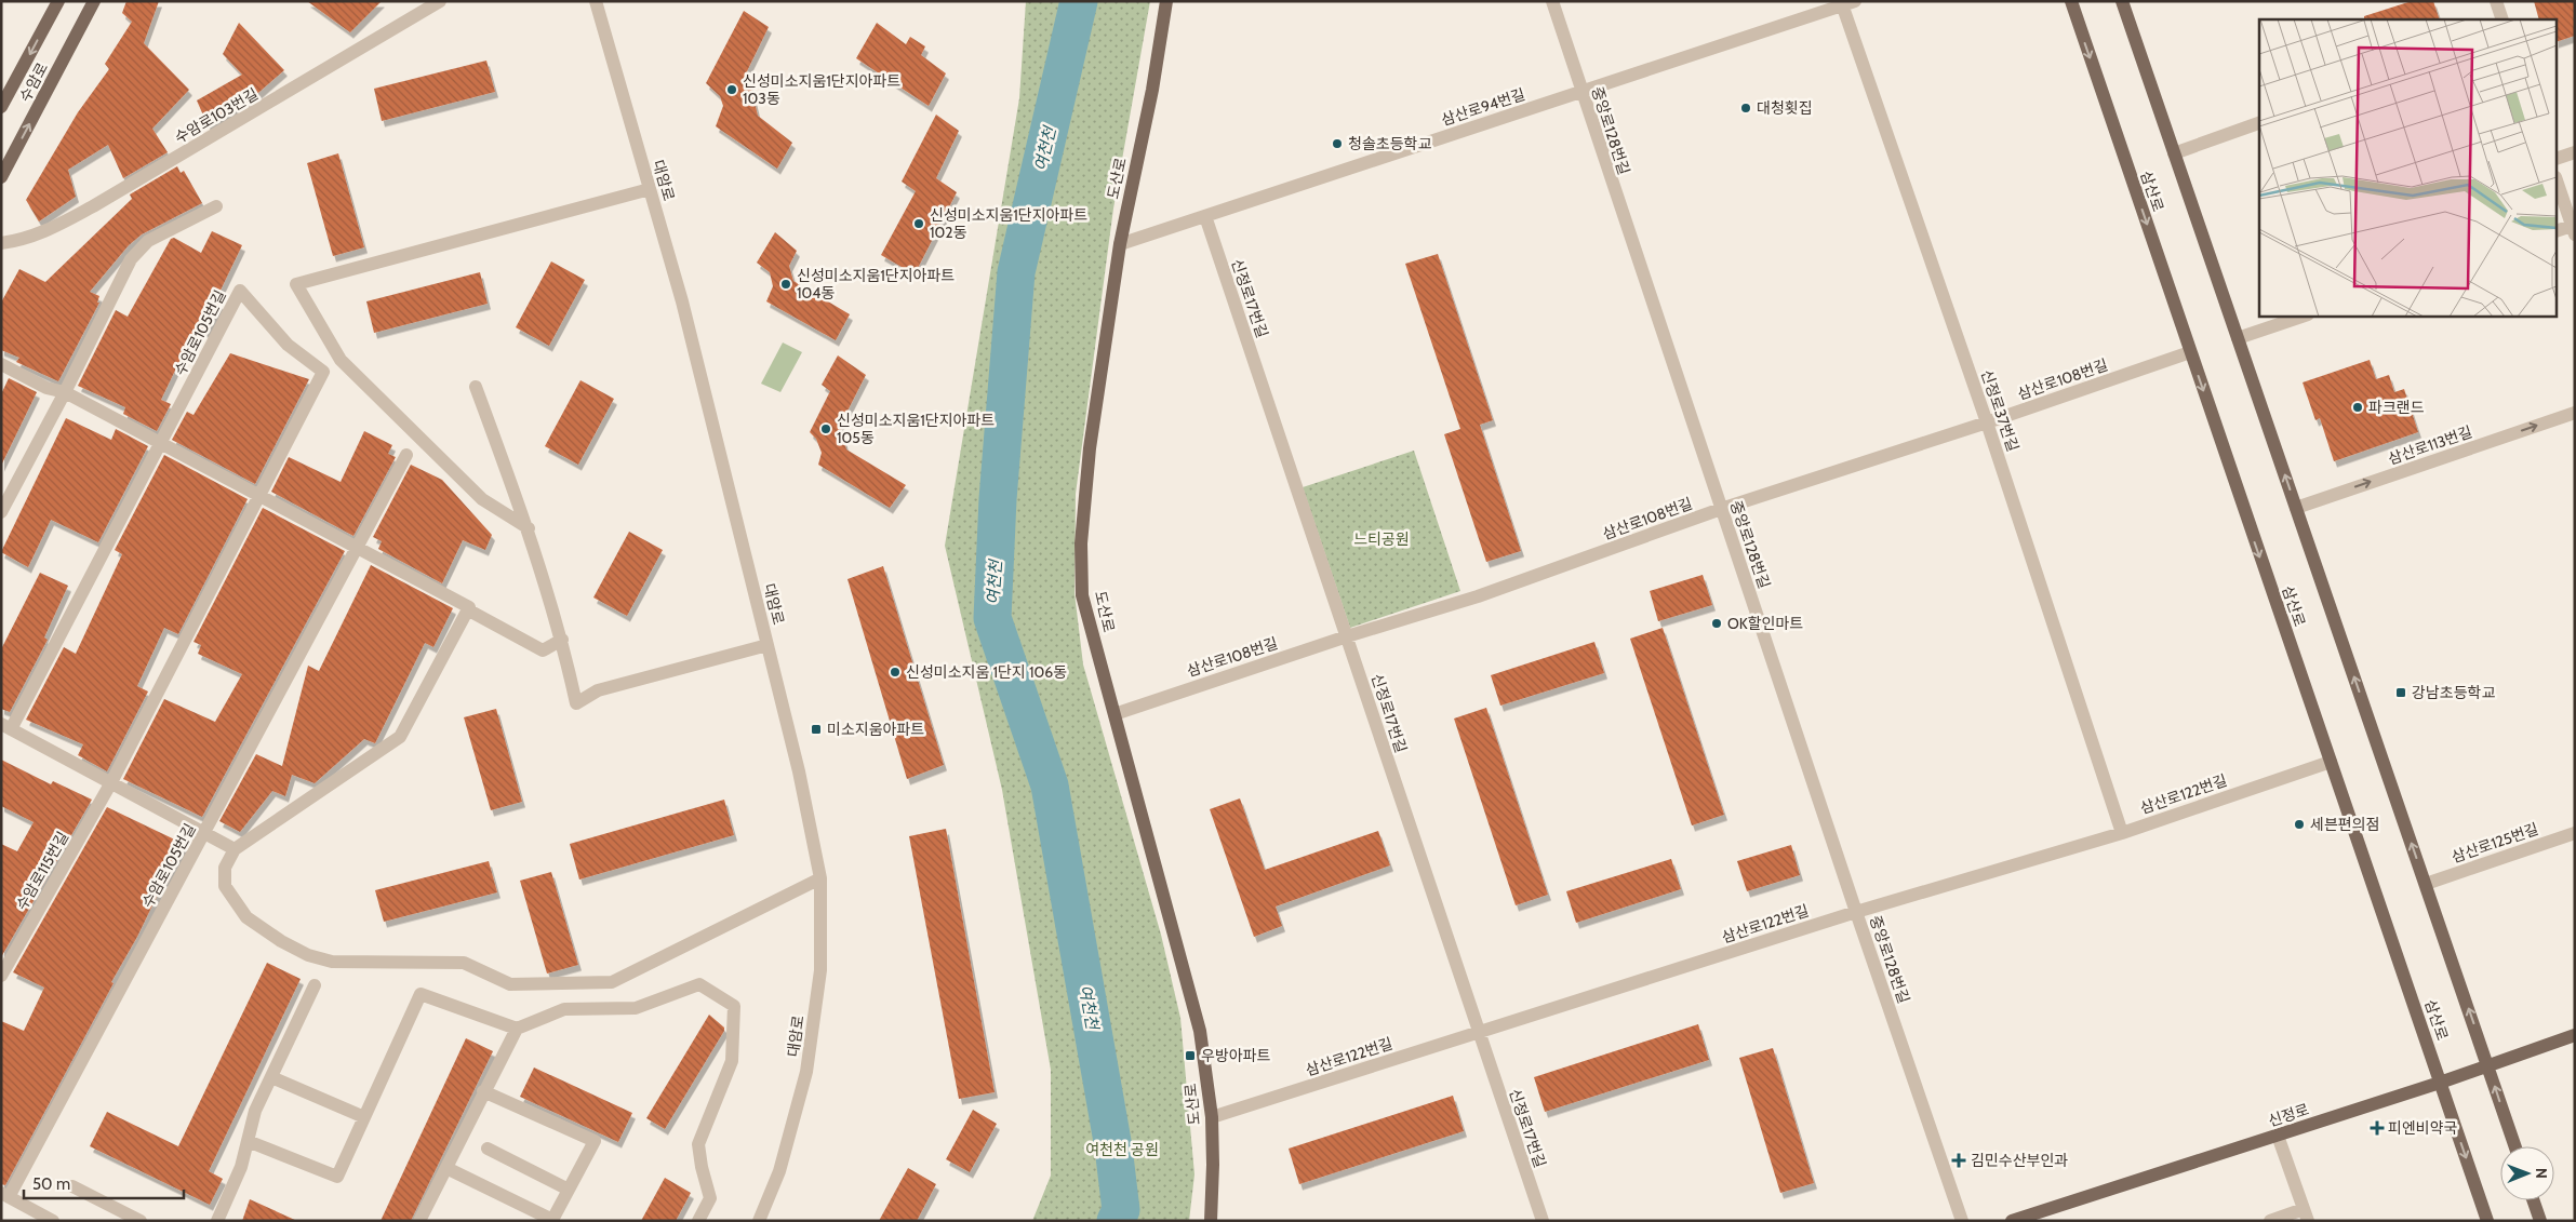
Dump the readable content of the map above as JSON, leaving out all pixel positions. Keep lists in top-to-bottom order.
{
  "streets": {
    "main road": [
      "수암로",
      "도산로",
      "삼산로",
      "신정로"
    ],
    "street": [
      "삼산로94번길",
      "수암로103번길",
      "중앙로128번길",
      "대암로",
      "신정로17번길",
      "수암로105번길",
      "삼산로108번길",
      "신정로37번길",
      "삼산로113번길",
      "삼산로122번길",
      "삼산로125번길",
      "수암로115번길"
    ]
  },
  "crossings": [
    ["삼산로94번길", "중앙로128번길"],
    ["삼산로94번길", "도산로"],
    ["삼산로94번길", "신정로17번길"],
    ["삼산로94번길", "신정로37번길"],
    ["중앙로128번길", "삼산로108번길"],
    ["중앙로128번길", "삼산로122번길"],
    ["도산로", "삼산로108번길"],
    ["도산로", "삼산로122번길"],
    ["삼산로", "삼산로108번길"],
    ["삼산로", "삼산로122번길"],
    ["삼산로", "신정로"],
    ["신정로17번길", "삼산로108번길"],
    ["신정로17번길", "삼산로122번길"],
    ["수암로105번길", "수암로115번길"],
    ["삼산로108번길", "신정로37번길"],
    ["신정로37번길", "삼산로122번길"]
  ],
  "one_way": ["삼산로113번길"],
  "water": ["여천천"],
  "parks": ["느티공원", "여천천 공원"],
  "places": {
    "other": [
      "신성미소지움1단지아파트 103동",
      "대청횟집",
      "청솔초등학교",
      "신성미소지움1단지아파트 102동",
      "신성미소지움1단지아파트 104동",
      "파크랜드",
      "신성미소지움1단지아파트 105동",
      "OK할인마트",
      "신성미소지움 1단지 106동",
      "세븐편의점"
    ],
    "transit": ["강남초등학교", "미소지움아파트", "우방아파트"],
    "health": ["피엔비약국", "김민수산부인과"]
  },
  "scale_bar": "50 m",
  "north": "right"
}
